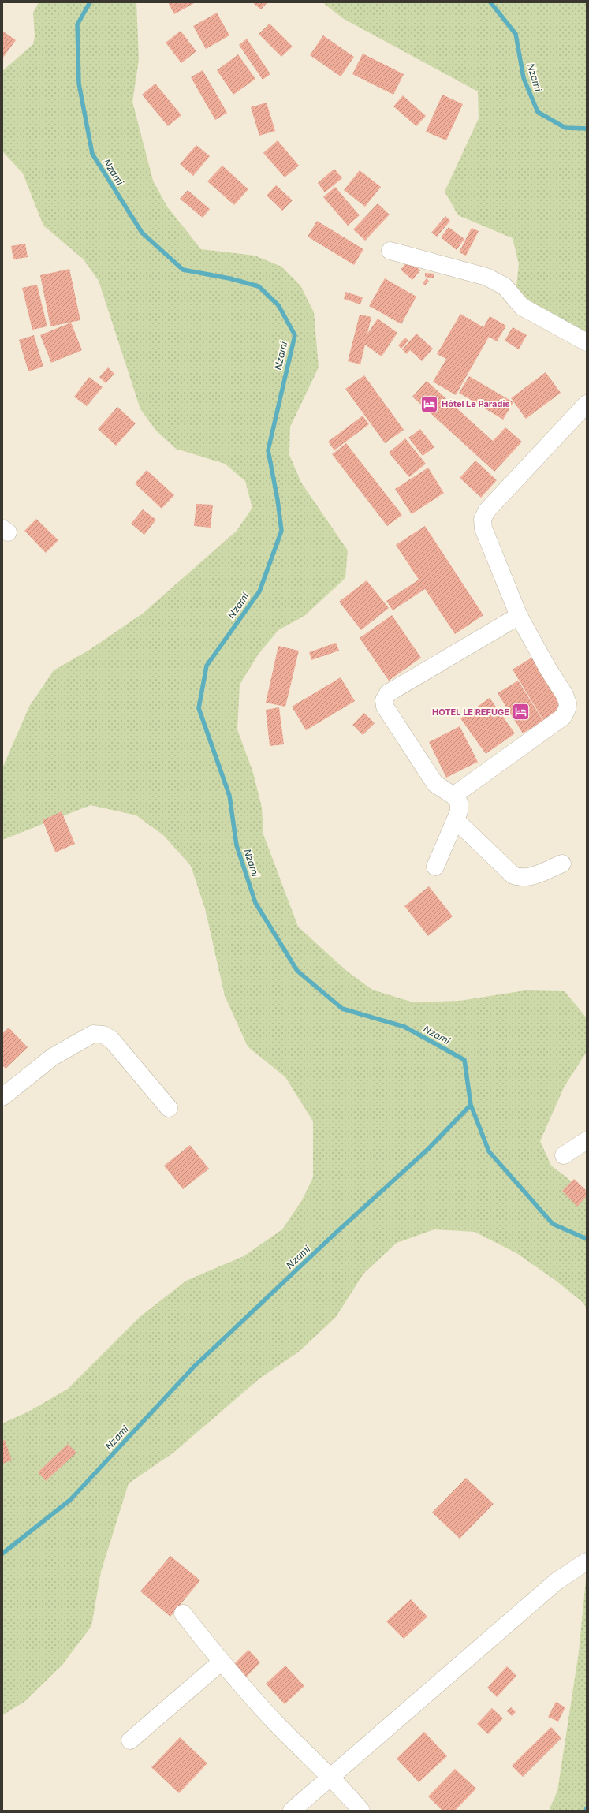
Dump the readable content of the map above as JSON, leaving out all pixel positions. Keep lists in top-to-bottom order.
{
  "water": ["Nzami"],
  "places": {
    "hotel": ["Hôtel Le Paradis", "HOTEL LE REFUGE"]
  }
}
